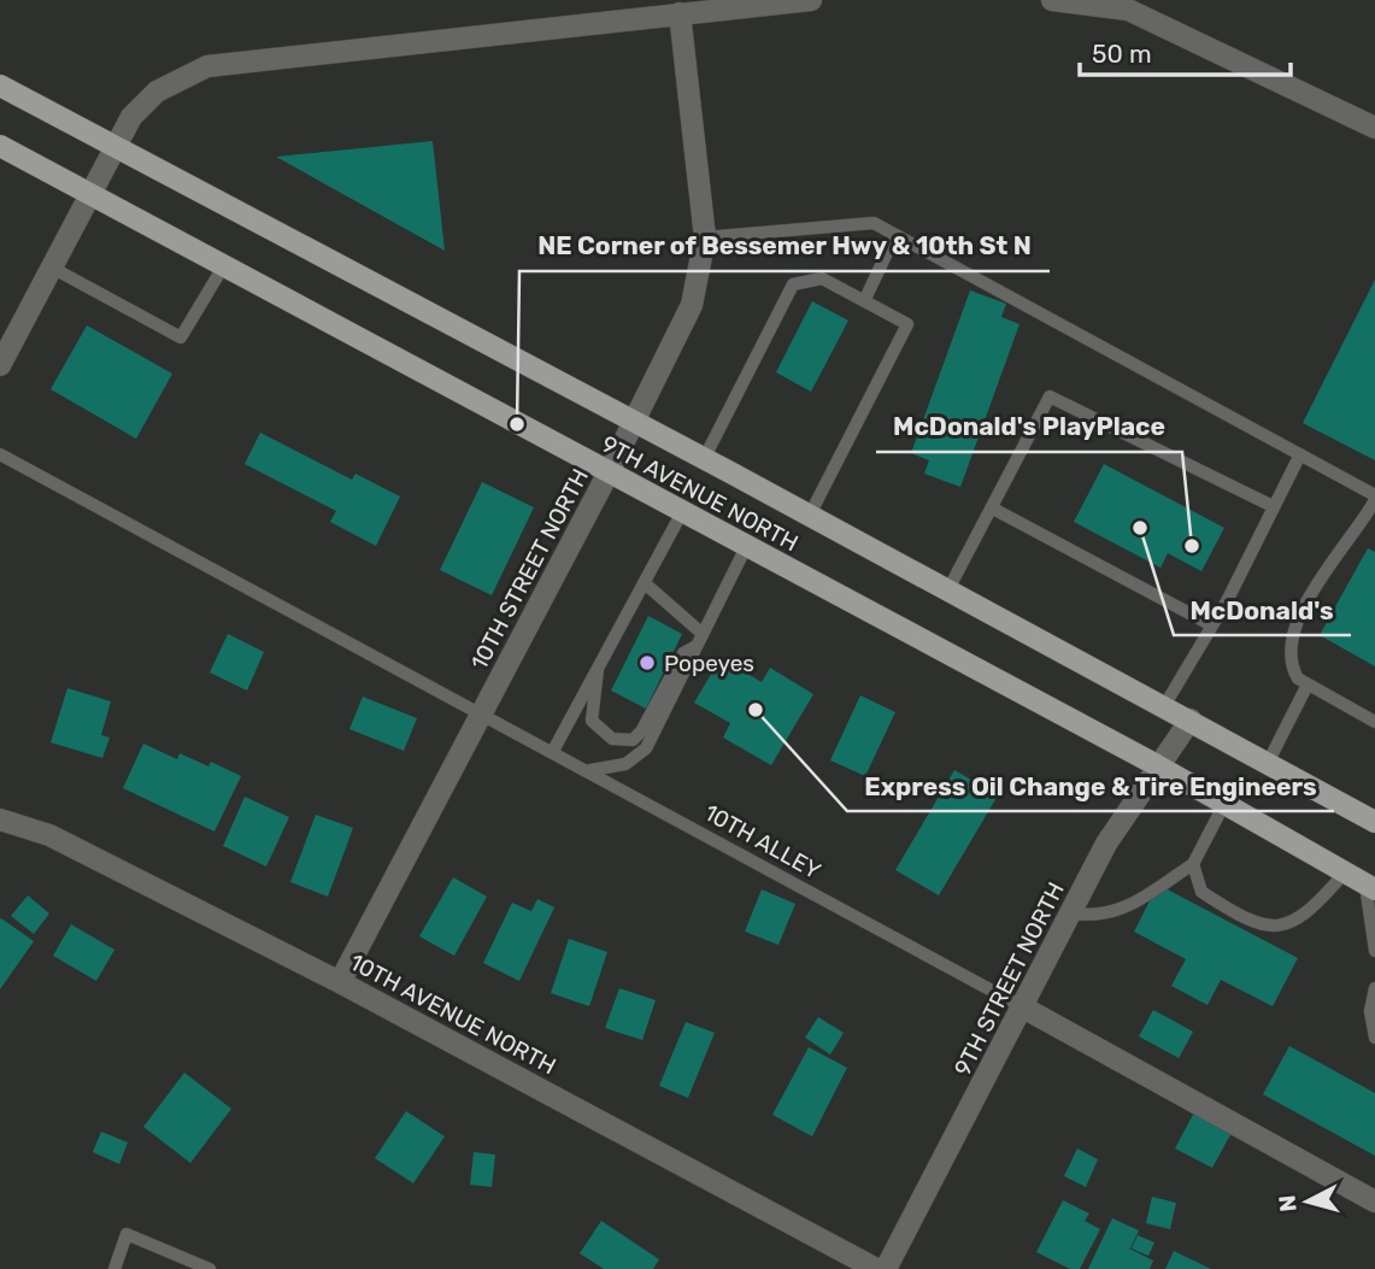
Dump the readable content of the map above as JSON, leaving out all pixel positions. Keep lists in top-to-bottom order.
{
  "streets": {
    "main road": ["9TH AVENUE NORTH"],
    "street": ["10TH STREET NORTH", "9TH STREET NORTH", "10TH AVENUE NORTH"],
    "lane": ["10TH ALLEY"]
  },
  "crossings": [
    ["9TH AVENUE NORTH", "10TH STREET NORTH"],
    ["9TH AVENUE NORTH", "9TH STREET NORTH"],
    ["10TH STREET NORTH", "10TH ALLEY"],
    ["10TH STREET NORTH", "10TH AVENUE NORTH"],
    ["10TH ALLEY", "9TH STREET NORTH"]
  ],
  "places": [
    "NE Corner of Bessemer Hwy & 10th St N",
    "McDonald's",
    "McDonald's PlayPlace",
    "Popeyes",
    "Express Oil Change & Tire Engineers"
  ],
  "scale_bar": "50 m",
  "north": "left"
}
